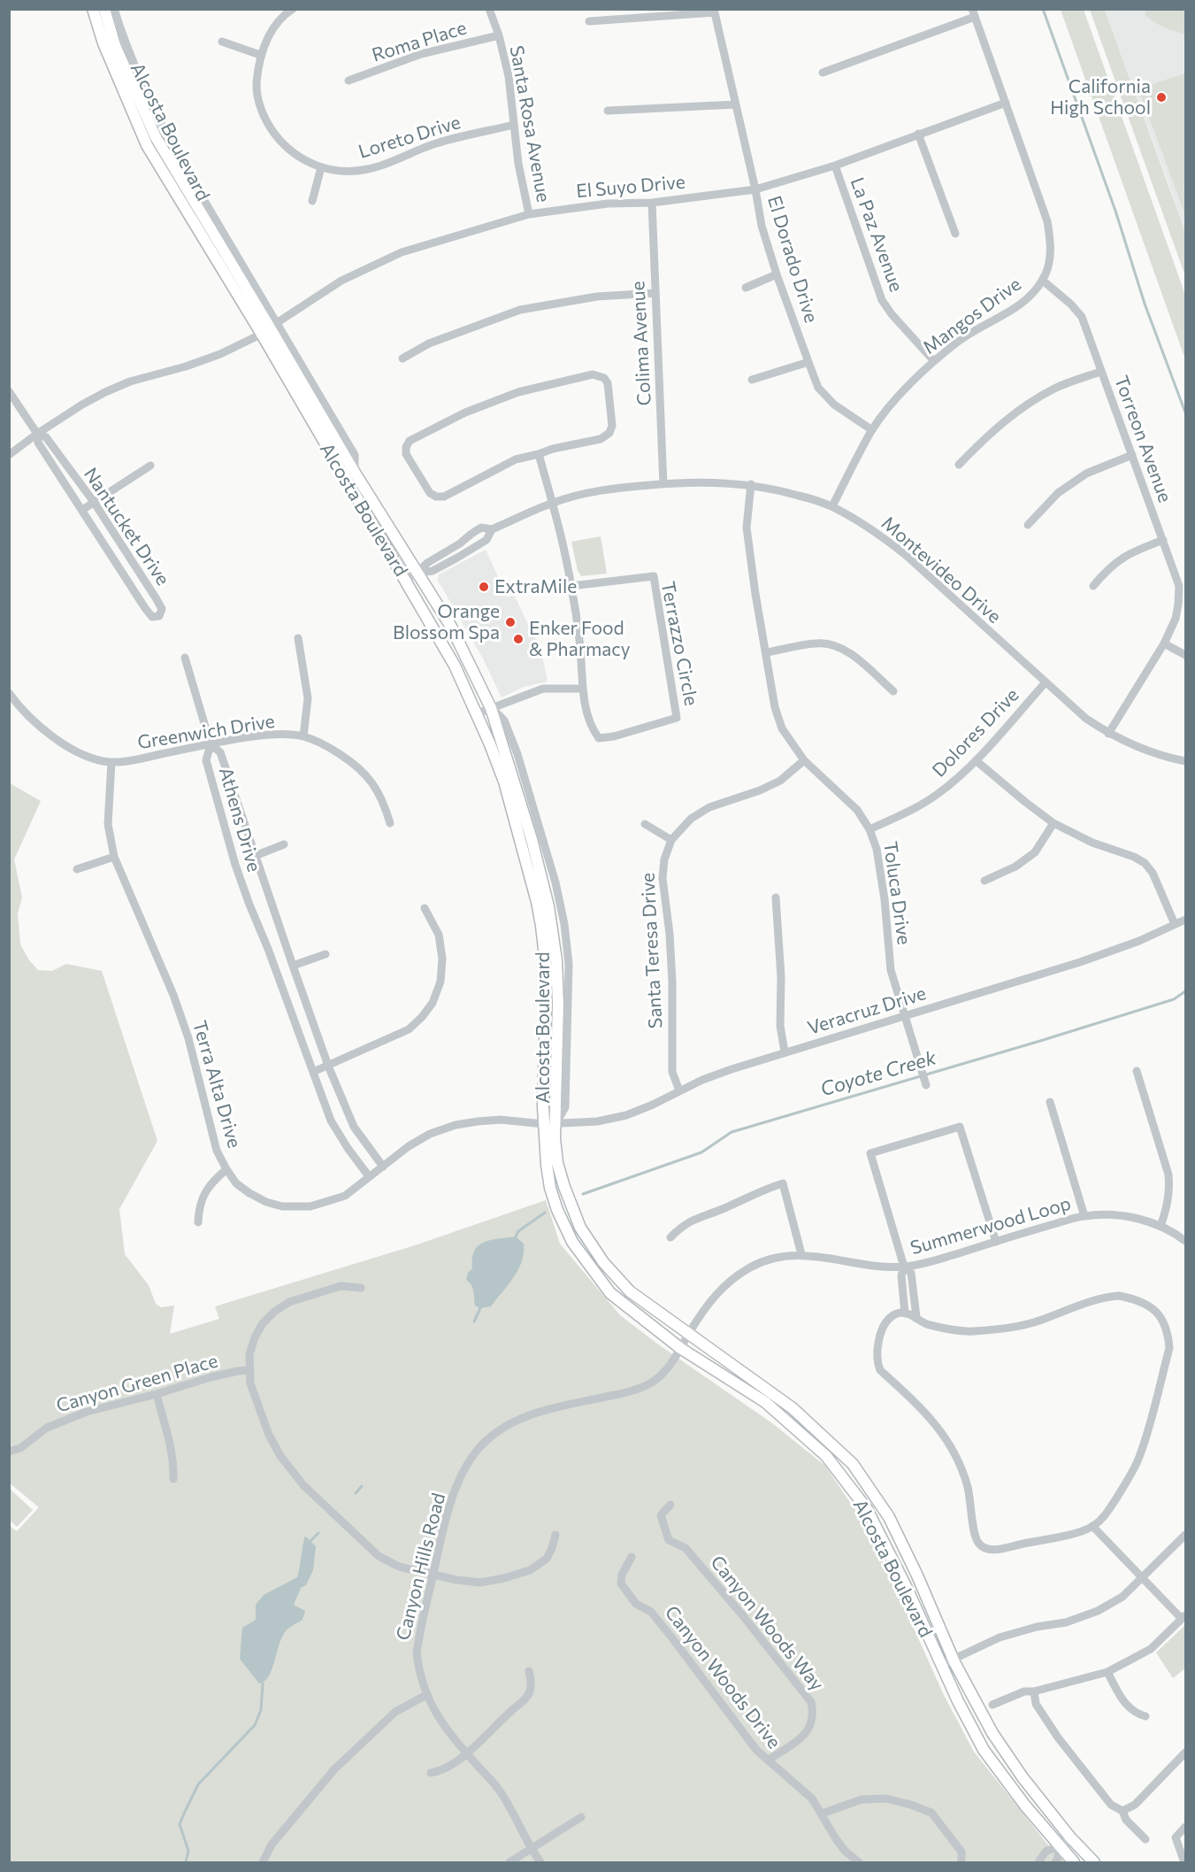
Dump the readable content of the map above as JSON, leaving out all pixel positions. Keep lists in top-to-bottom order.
{
  "streets": {
    "main road": ["Alcosta Boulevard"],
    "street": [
      "Roma Place",
      "Santa Rosa Avenue",
      "Loreto Drive",
      "El Suyo Drive",
      "La Paz Avenue",
      "El Dorado Drive",
      "Mangos Drive",
      "Colima Avenue",
      "Torreon Avenue",
      "Nantucket Drive",
      "Montevideo Drive",
      "Terrazzo Circle",
      "Greenwich Drive",
      "Dolores Drive",
      "Athens Drive",
      "Toluca Drive",
      "Santa Teresa Drive",
      "Veracruz Drive",
      "Terra Alta Drive",
      "Summerwood Loop",
      "Canyon Green Place",
      "Canyon Hills Road",
      "Canyon Woods Way",
      "Canyon Woods Drive"
    ]
  },
  "crossings": [
    ["Roma Place", "Santa Rosa Avenue"],
    ["Santa Rosa Avenue", "Loreto Drive"],
    ["Santa Rosa Avenue", "El Suyo Drive"],
    ["Alcosta Boulevard", "El Suyo Drive"],
    ["Alcosta Boulevard", "Montevideo Drive"],
    ["Alcosta Boulevard", "Veracruz Drive"],
    ["Alcosta Boulevard", "Terra Alta Drive"],
    ["Alcosta Boulevard", "Summerwood Loop"],
    ["Alcosta Boulevard", "Canyon Hills Road"],
    ["El Suyo Drive", "La Paz Avenue"],
    ["El Suyo Drive", "El Dorado Drive"],
    ["El Suyo Drive", "Mangos Drive"],
    ["El Suyo Drive", "Colima Avenue"],
    ["La Paz Avenue", "Mangos Drive"],
    ["El Dorado Drive", "Mangos Drive"],
    ["Mangos Drive", "Torreon Avenue"],
    ["Mangos Drive", "Montevideo Drive"],
    ["Colima Avenue", "Montevideo Drive"],
    ["Torreon Avenue", "Montevideo Drive"],
    ["Montevideo Drive", "Terrazzo Circle"],
    ["Montevideo Drive", "Dolores Drive"],
    ["Montevideo Drive", "Toluca Drive"],
    ["Greenwich Drive", "Athens Drive"],
    ["Greenwich Drive", "Terra Alta Drive"],
    ["Dolores Drive", "Toluca Drive"],
    ["Athens Drive", "Terra Alta Drive"],
    ["Toluca Drive", "Santa Teresa Drive"],
    ["Toluca Drive", "Veracruz Drive"],
    ["Santa Teresa Drive", "Veracruz Drive"],
    ["Veracruz Drive", "Terra Alta Drive"],
    ["Summerwood Loop", "Canyon Hills Road"],
    ["Canyon Woods Way", "Canyon Woods Drive"]
  ],
  "water": ["Coyote Creek"],
  "places": [
    "California High School",
    "ExtraMile",
    "Orange Blossom Spa",
    "Enker Food & Pharmacy"
  ]
}
